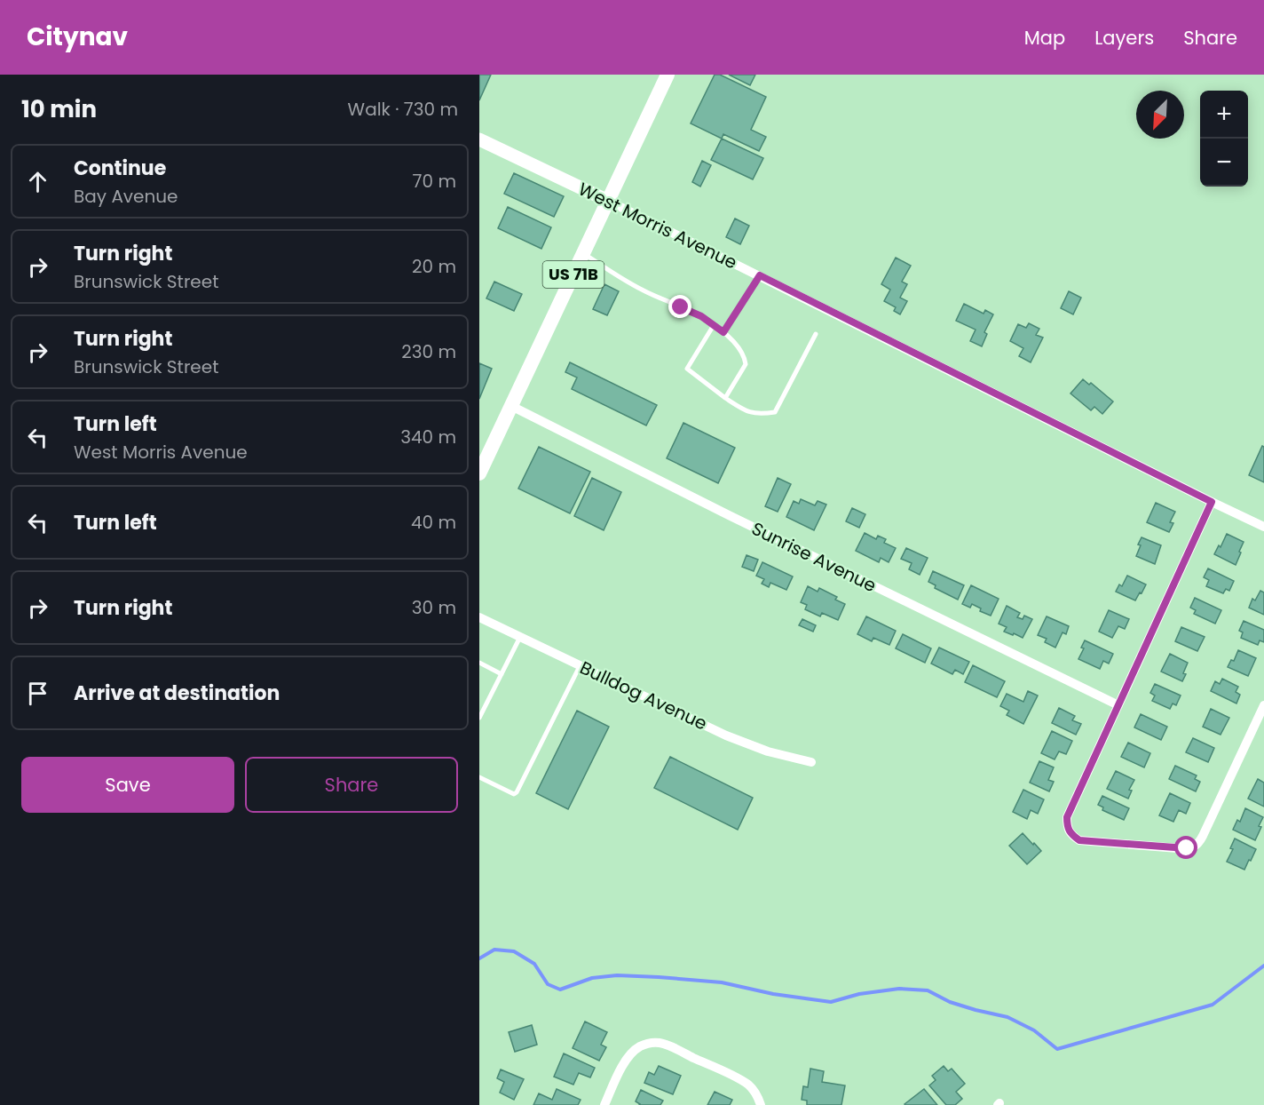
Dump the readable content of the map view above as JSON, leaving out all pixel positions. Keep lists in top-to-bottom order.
{
  "streets": {
    "main road": ["US 71B"],
    "street": ["West Morris Avenue", "Sunrise Avenue", "Bulldog Avenue"]
  },
  "crossings": [
    ["West Morris Avenue", "US 71B"],
    ["US 71B", "Sunrise Avenue"]
  ],
  "north": "bottom left",
  "page": {
    "header": "Citynav",
    "nav": ["Map", "Layers", "Share"],
    "heading": ["10 min", "Walk · 730 m"],
    "map_buttons": ["+", "−"],
    "list": [
      ["Continue", "Bay Avenue", "70 m"],
      ["Turn right", "Brunswick Street", "20 m"],
      ["Turn right", "Brunswick Street", "230 m"],
      ["Turn left", "West Morris Avenue", "340 m"],
      ["Turn left", "40 m"],
      ["Turn right", "30 m"],
      "Arrive at destination"
    ],
    "buttons": ["Save", "Share"]
  }
}
